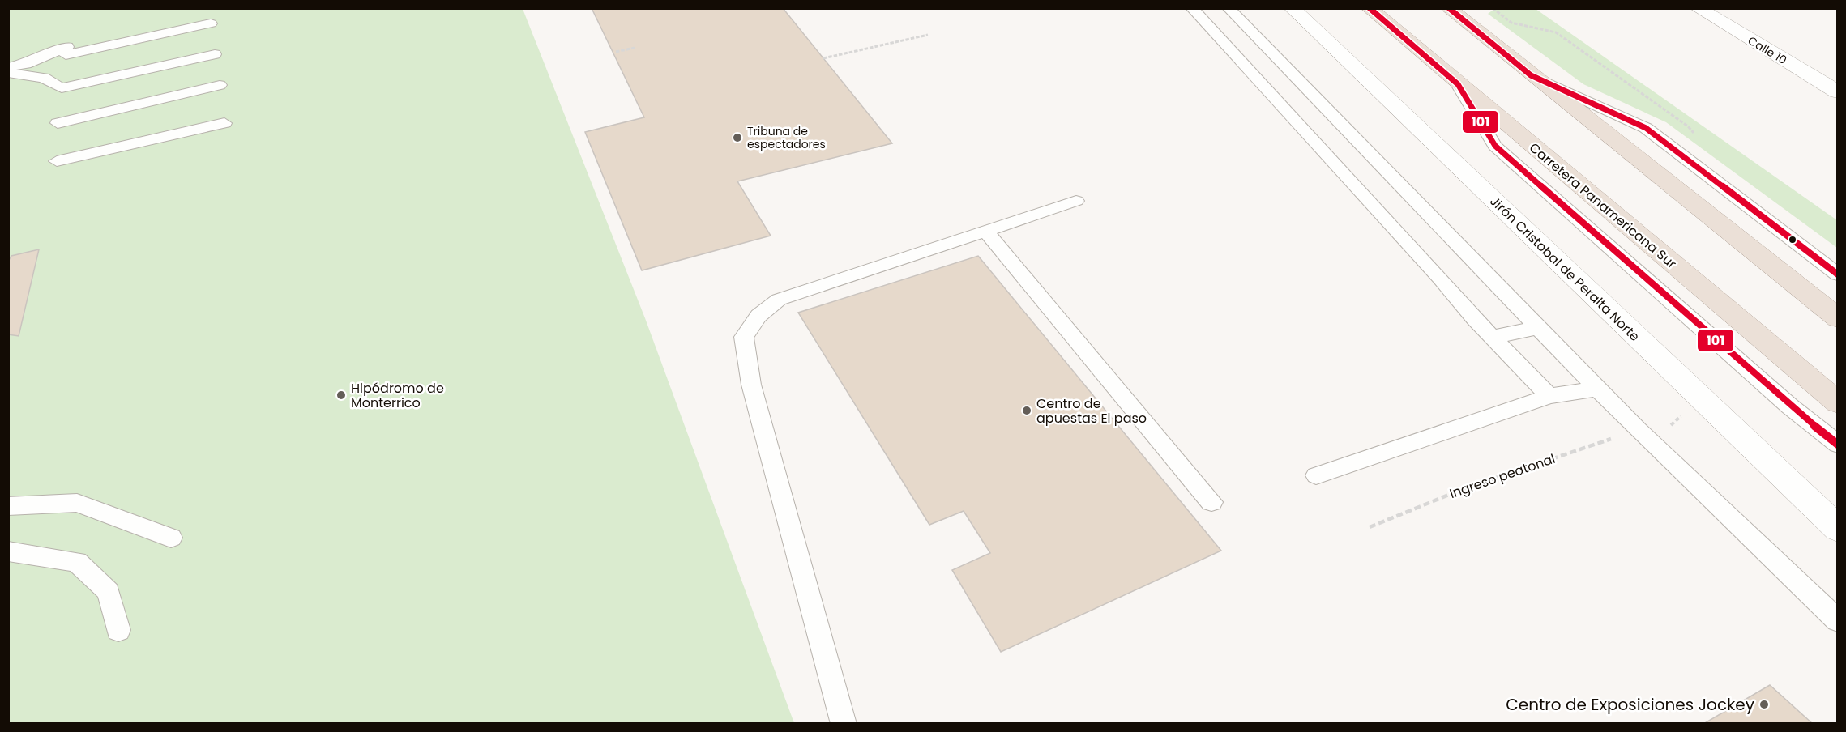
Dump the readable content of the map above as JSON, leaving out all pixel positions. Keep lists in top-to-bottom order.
{
  "streets": {
    "highway": ["Carretera Panamericana Sur"],
    "street": ["Calle 10", "Jirón Cristobal de Peralta Norte"],
    "path": ["Ingreso peatonal"]
  },
  "places": [
    "Tribuna de espectadores",
    "Hipódromo de Monterrico",
    "Centro de apuestas El paso",
    "Centro de Exposiciones Jockey"
  ],
  "lines": ["transit line 101"]
}
